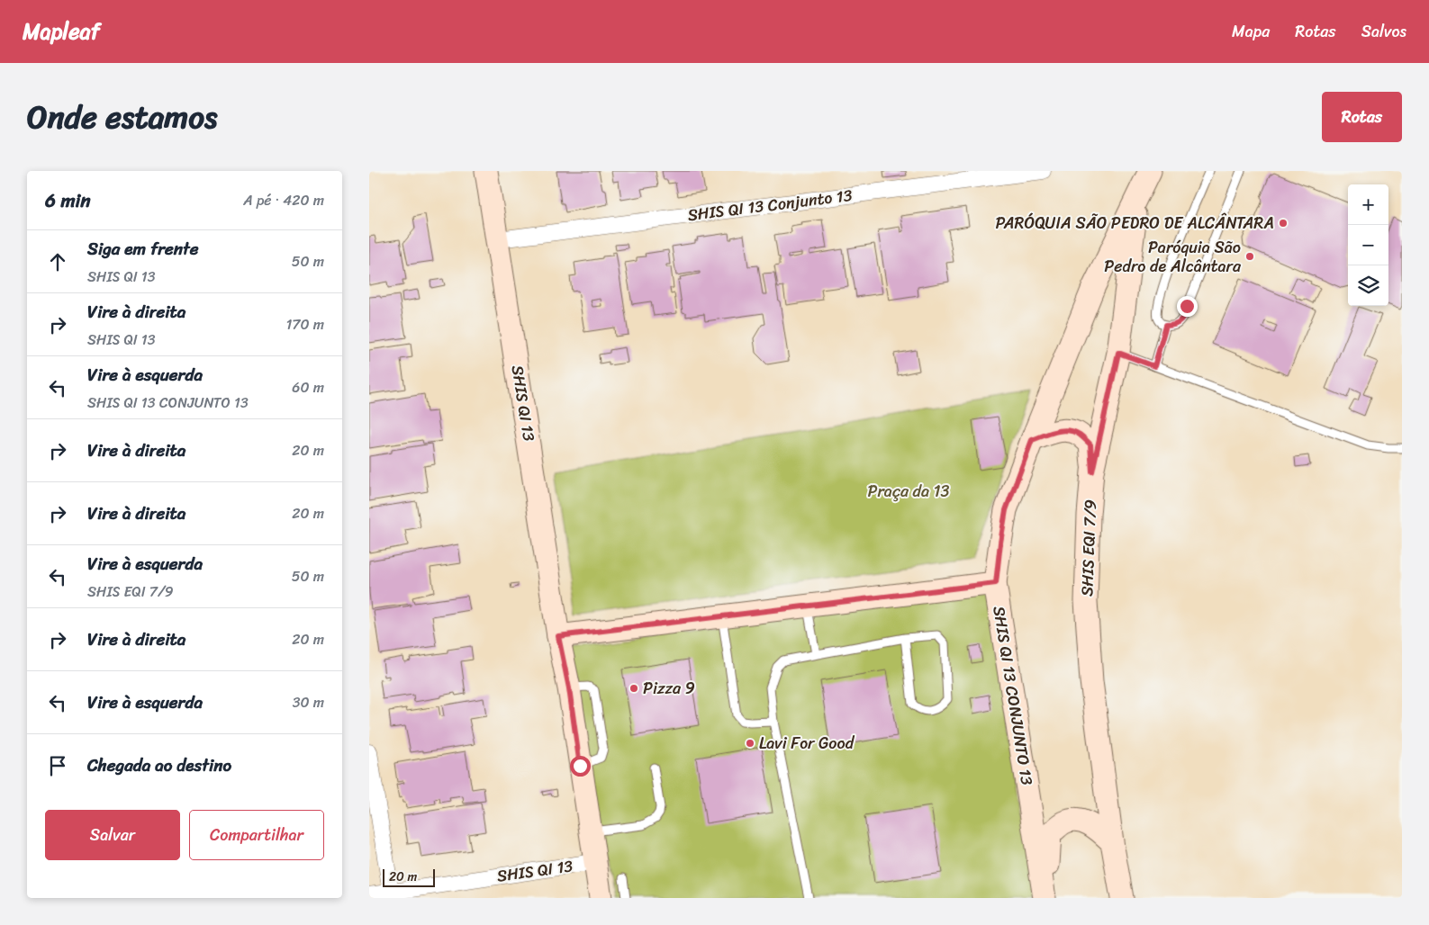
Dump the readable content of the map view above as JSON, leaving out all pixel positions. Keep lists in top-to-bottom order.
{
  "streets": {
    "street": [
      "SHIS QI 13 Conjunto 13",
      "SHIS QI 13",
      "SHIS EQI 7/9",
      "SHIS QI 13 CONJUNTO 13"
    ]
  },
  "crossings": [
    ["SHIS QI 13 Conjunto 13", "SHIS QI 13"],
    ["SHIS EQI 7/9", "SHIS QI 13 CONJUNTO 13"]
  ],
  "parks": ["Praça da 13"],
  "places": [
    "PARÓQUIA SÃO PEDRO DE ALCÂNTARA",
    "Paróquia São Pedro de Alcântara",
    "Pizza 9",
    "Lavi For Good"
  ],
  "scale_bar": "20 m",
  "page": {
    "header": "Mapleaf",
    "nav": ["Mapa", "Rotas", "Salvos"],
    "title": "Onde estamos",
    "buttons": [
      "Rotas",
      ["Salvar", "Compartilhar"]
    ],
    "heading": ["6 min", "A pé · 420 m"],
    "map_buttons": ["+", "−"],
    "list": [
      ["Siga em frente", "SHIS QI 13", "50 m"],
      ["Vire à direita", "SHIS QI 13", "170 m"],
      ["Vire à esquerda", "SHIS QI 13 CONJUNTO 13", "60 m"],
      ["Vire à direita", "20 m"],
      ["Vire à direita", "20 m"],
      ["Vire à esquerda", "SHIS EQI 7/9", "50 m"],
      ["Vire à direita", "20 m"],
      ["Vire à esquerda", "30 m"],
      "Chegada ao destino"
    ],
    "scale": "20 m"
  }
}
